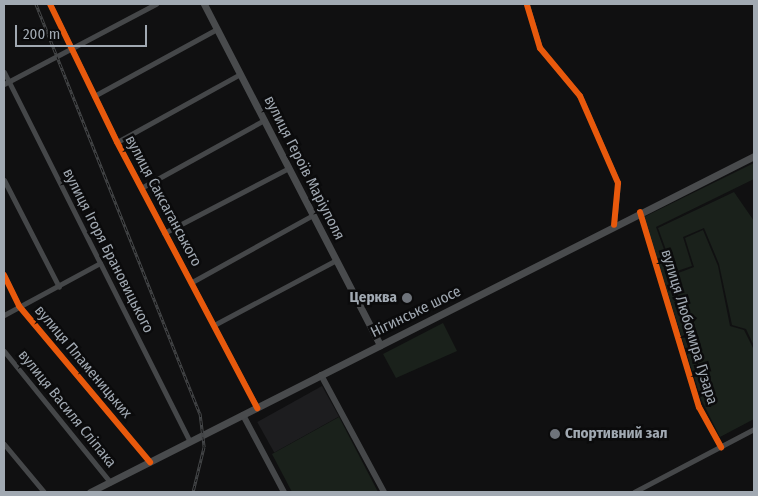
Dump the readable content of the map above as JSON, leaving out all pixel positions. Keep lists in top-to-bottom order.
{
  "streets": {
    "main road": ["вулиця Героїв Маріуполя", "Нігинське шосе"],
    "street": [
      "вулиця Саксаганського",
      "вулиця Ігоря Брановицького",
      "вулиця Любомира Гузара",
      "вулиця Пламеницьких",
      "вулиця Василя Сліпака"
    ]
  },
  "crossings": [
    ["вулиця Героїв Маріуполя", "Нігинське шосе"],
    ["вулиця Саксаганського", "Нігинське шосе"],
    ["вулиця Ігоря Брановицького", "Нігинське шосе"],
    ["Нігинське шосе", "вулиця Любомира Гузара"],
    ["Нігинське шосе", "вулиця Пламеницьких"],
    ["Нігинське шосе", "вулиця Василя Сліпака"]
  ],
  "places": ["Церква", "Спортивний зал"],
  "scale_bar": "200 m"
}
